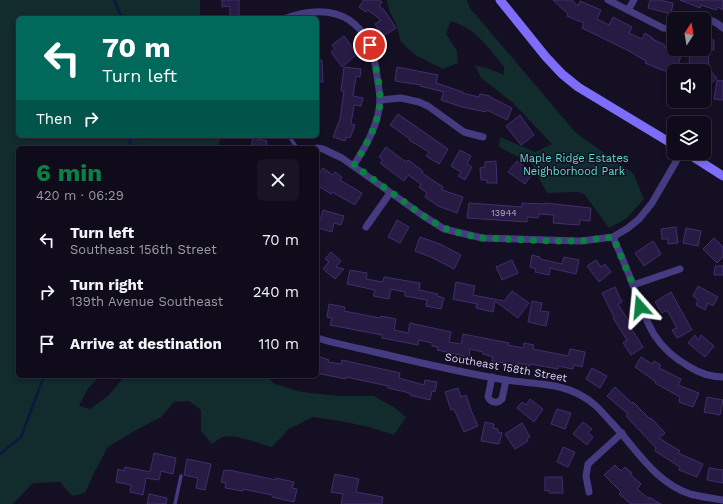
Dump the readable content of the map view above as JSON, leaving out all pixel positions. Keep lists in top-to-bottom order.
{
  "streets": {
    "street": ["Southeast 158th Street"]
  },
  "parks": ["Maple Ridge Estates Neighborhood Park"],
  "house_numbers": ["13944"],
  "north": "top",
  "page": {
    "turn": ["70 m", "Turn left"],
    "then": "Then",
    "heading": ["6 min", "420 m · 06:29"],
    "list": [
      {
        "name": "Turn left",
        "note": "Southeast 156th Street",
        "value": "70 m"
      },
      {
        "name": "Turn right",
        "note": "139th Avenue Southeast",
        "value": "240 m"
      },
      {
        "name": "Arrive at destination",
        "value": "110 m"
      }
    ]
  }
}
